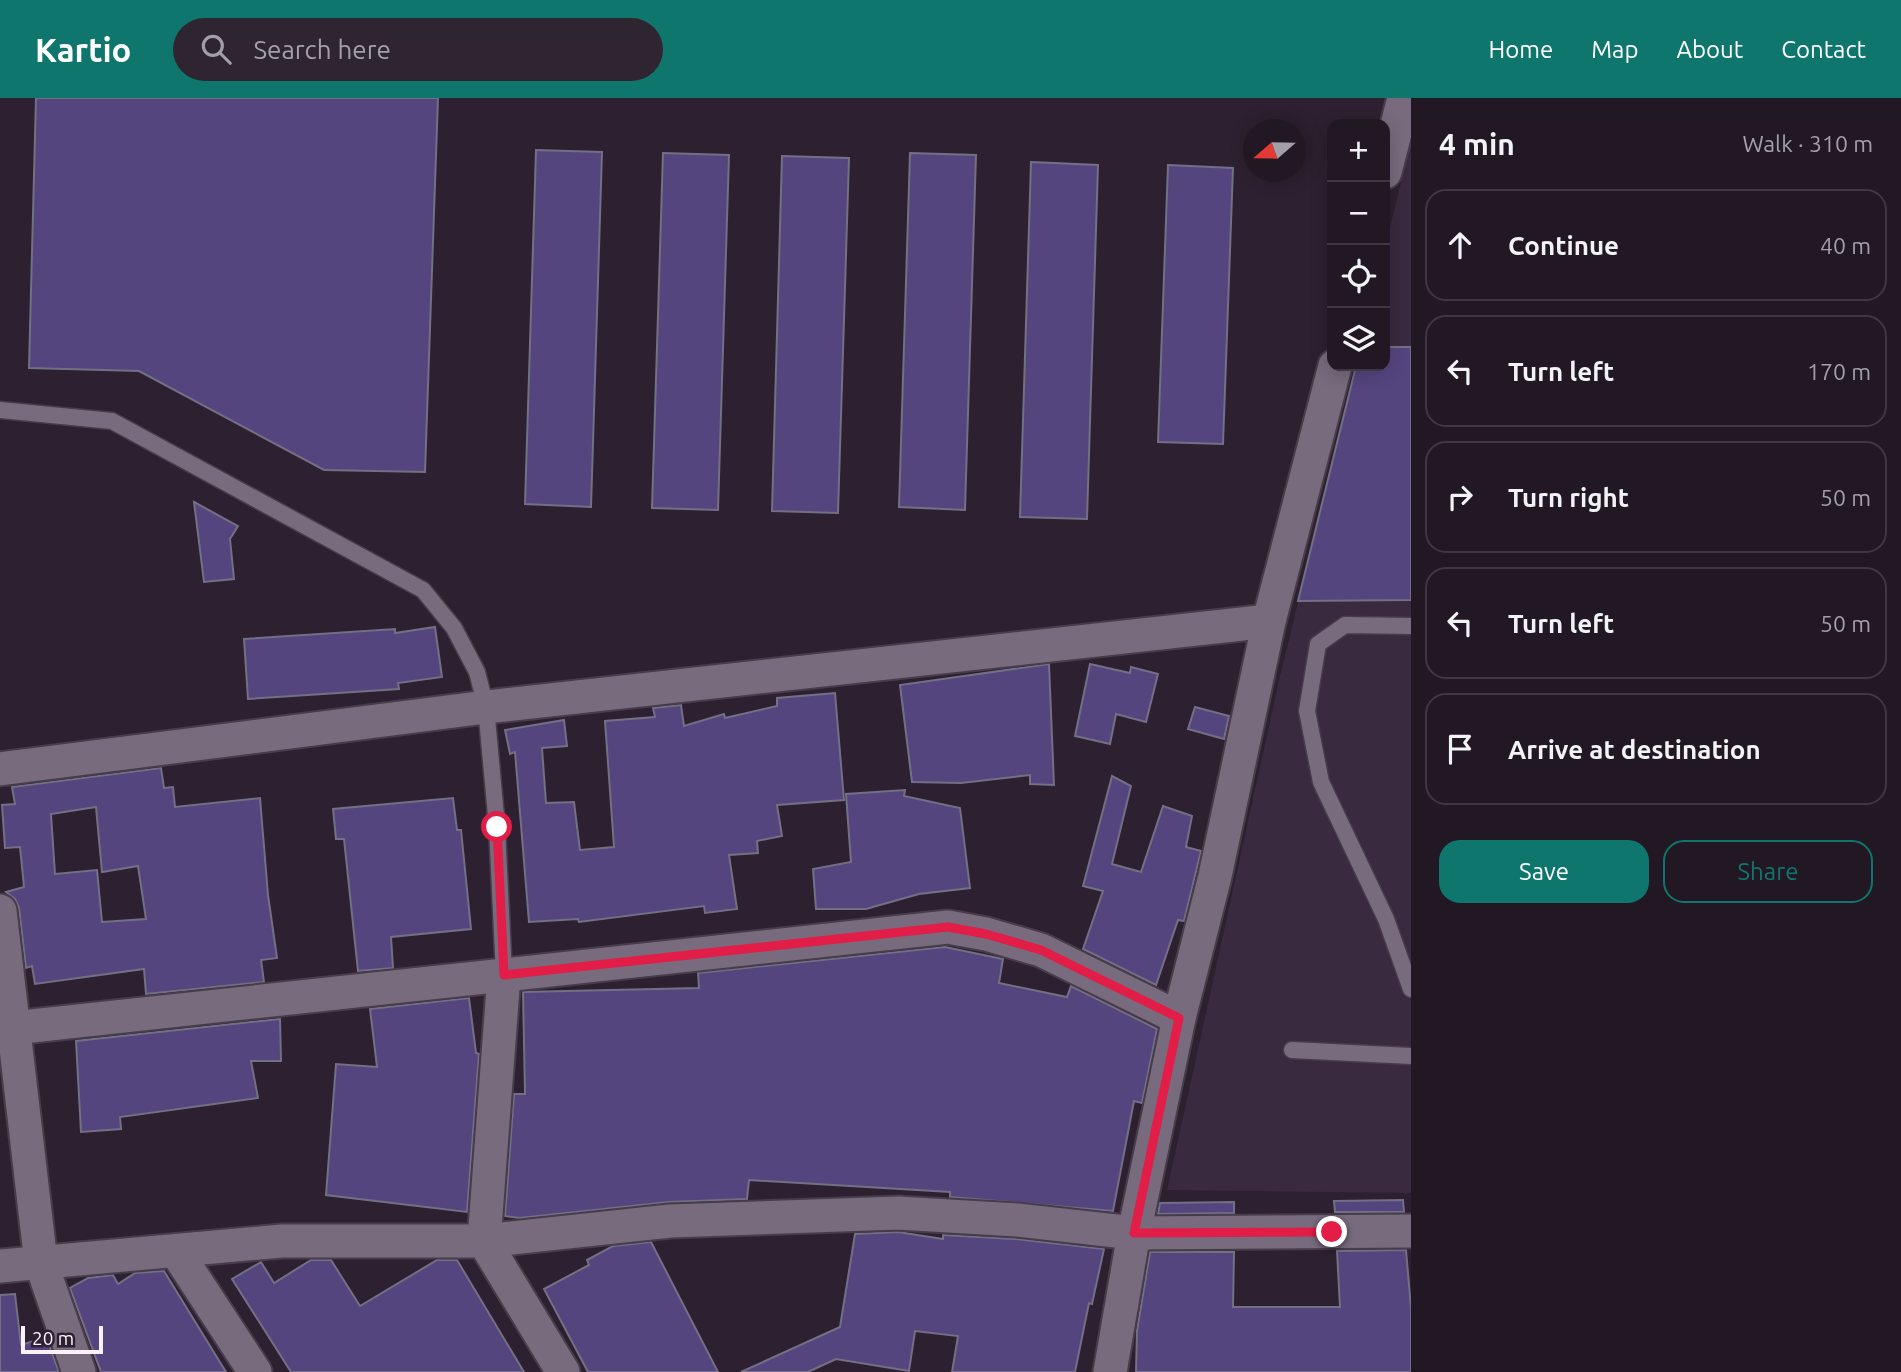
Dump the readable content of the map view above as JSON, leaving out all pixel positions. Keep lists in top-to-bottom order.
{
  "scale_bar": "20 m",
  "north": "left",
  "page": {
    "header": "Kartio",
    "search": "Search here",
    "nav": [
      "Home",
      "Map",
      "About",
      "Contact"
    ],
    "heading": ["4 min", "Walk · 310 m"],
    "map_buttons": ["+", "−"],
    "list": [
      ["Continue", "40 m"],
      ["Turn left", "170 m"],
      ["Turn right", "50 m"],
      ["Turn left", "50 m"],
      "Arrive at destination"
    ],
    "buttons": ["Save", "Share"],
    "scale": "20 m"
  }
}
